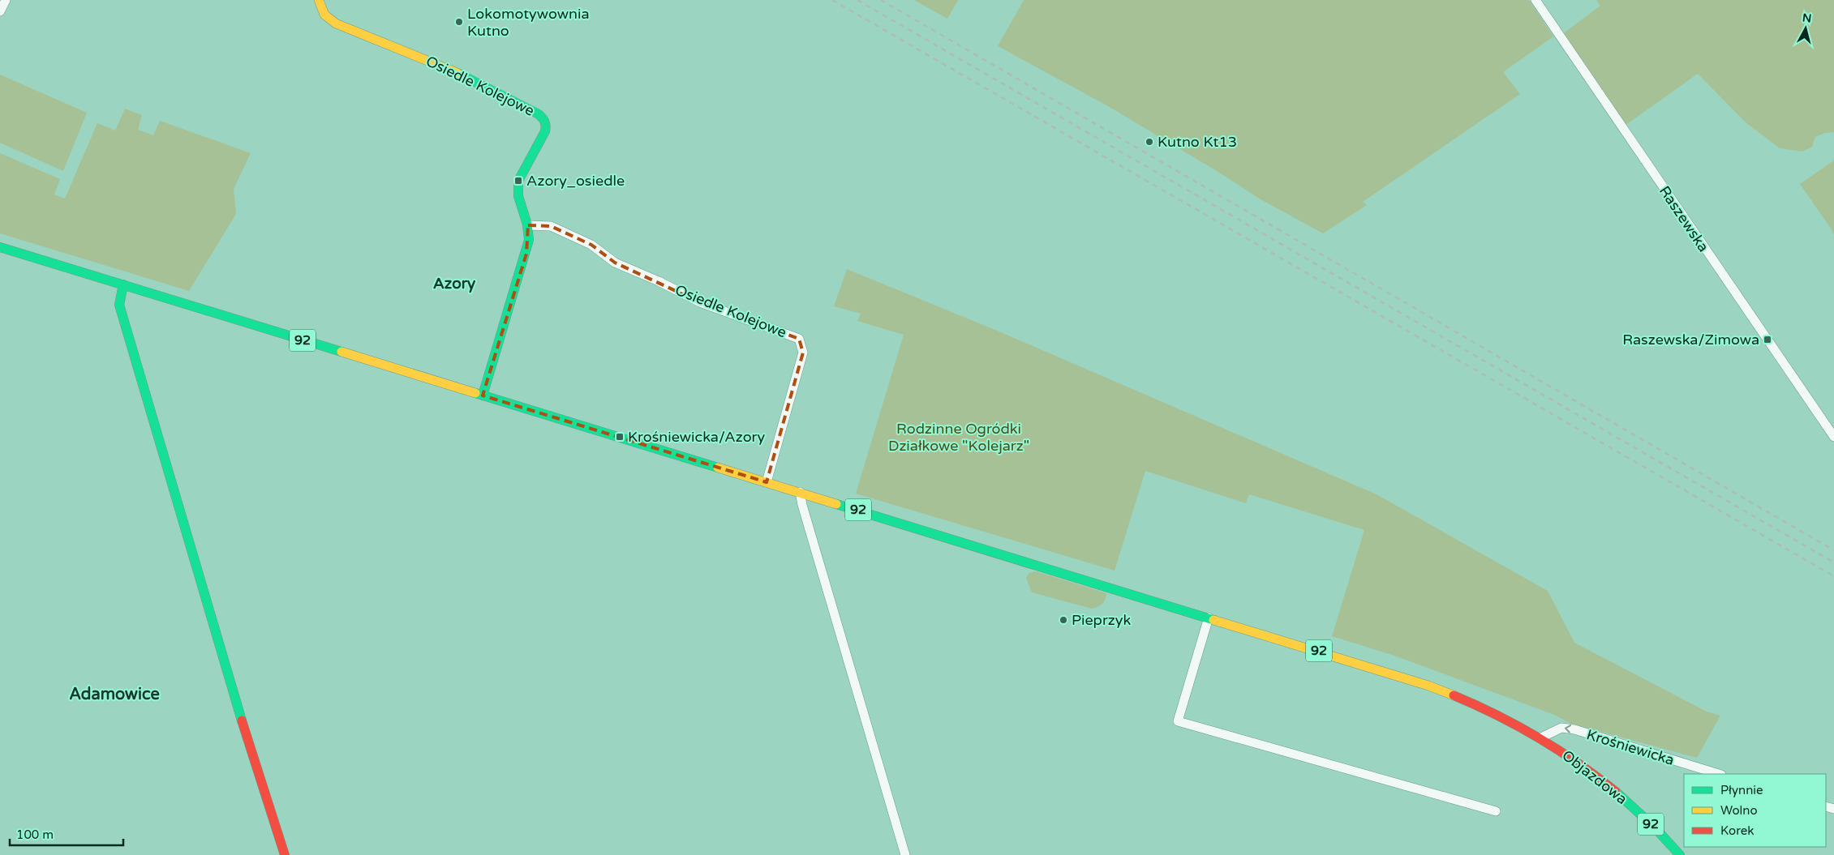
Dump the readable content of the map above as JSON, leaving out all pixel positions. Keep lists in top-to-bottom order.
{
  "streets": {
    "main road": ["Osiedle Kolejowe", "92", "Objazdowa"],
    "street": ["Raszewska", "Krośniewicka"]
  },
  "crossings": [
    ["Osiedle Kolejowe", "92"],
    ["92", "Krośniewicka"],
    ["92", "Objazdowa"],
    ["Krośniewicka", "Objazdowa"]
  ],
  "one_way": ["Krośniewicka"],
  "districts": ["Azory", "Adamowice"],
  "parks": ["Rodzinne Ogródki Działkowe \"Kolejarz\""],
  "places": {
    "other": ["Lokomotywownia Kutno", "Kutno Kt13", "Pieprzyk"],
    "transit": ["Azory_osiedle", "Raszewska/Zimowa", "Krośniewicka/Azory"]
  },
  "legend": ["Płynnie", "Wolno", "Korek"],
  "scale_bar": "100 m",
  "north": "top"
}
